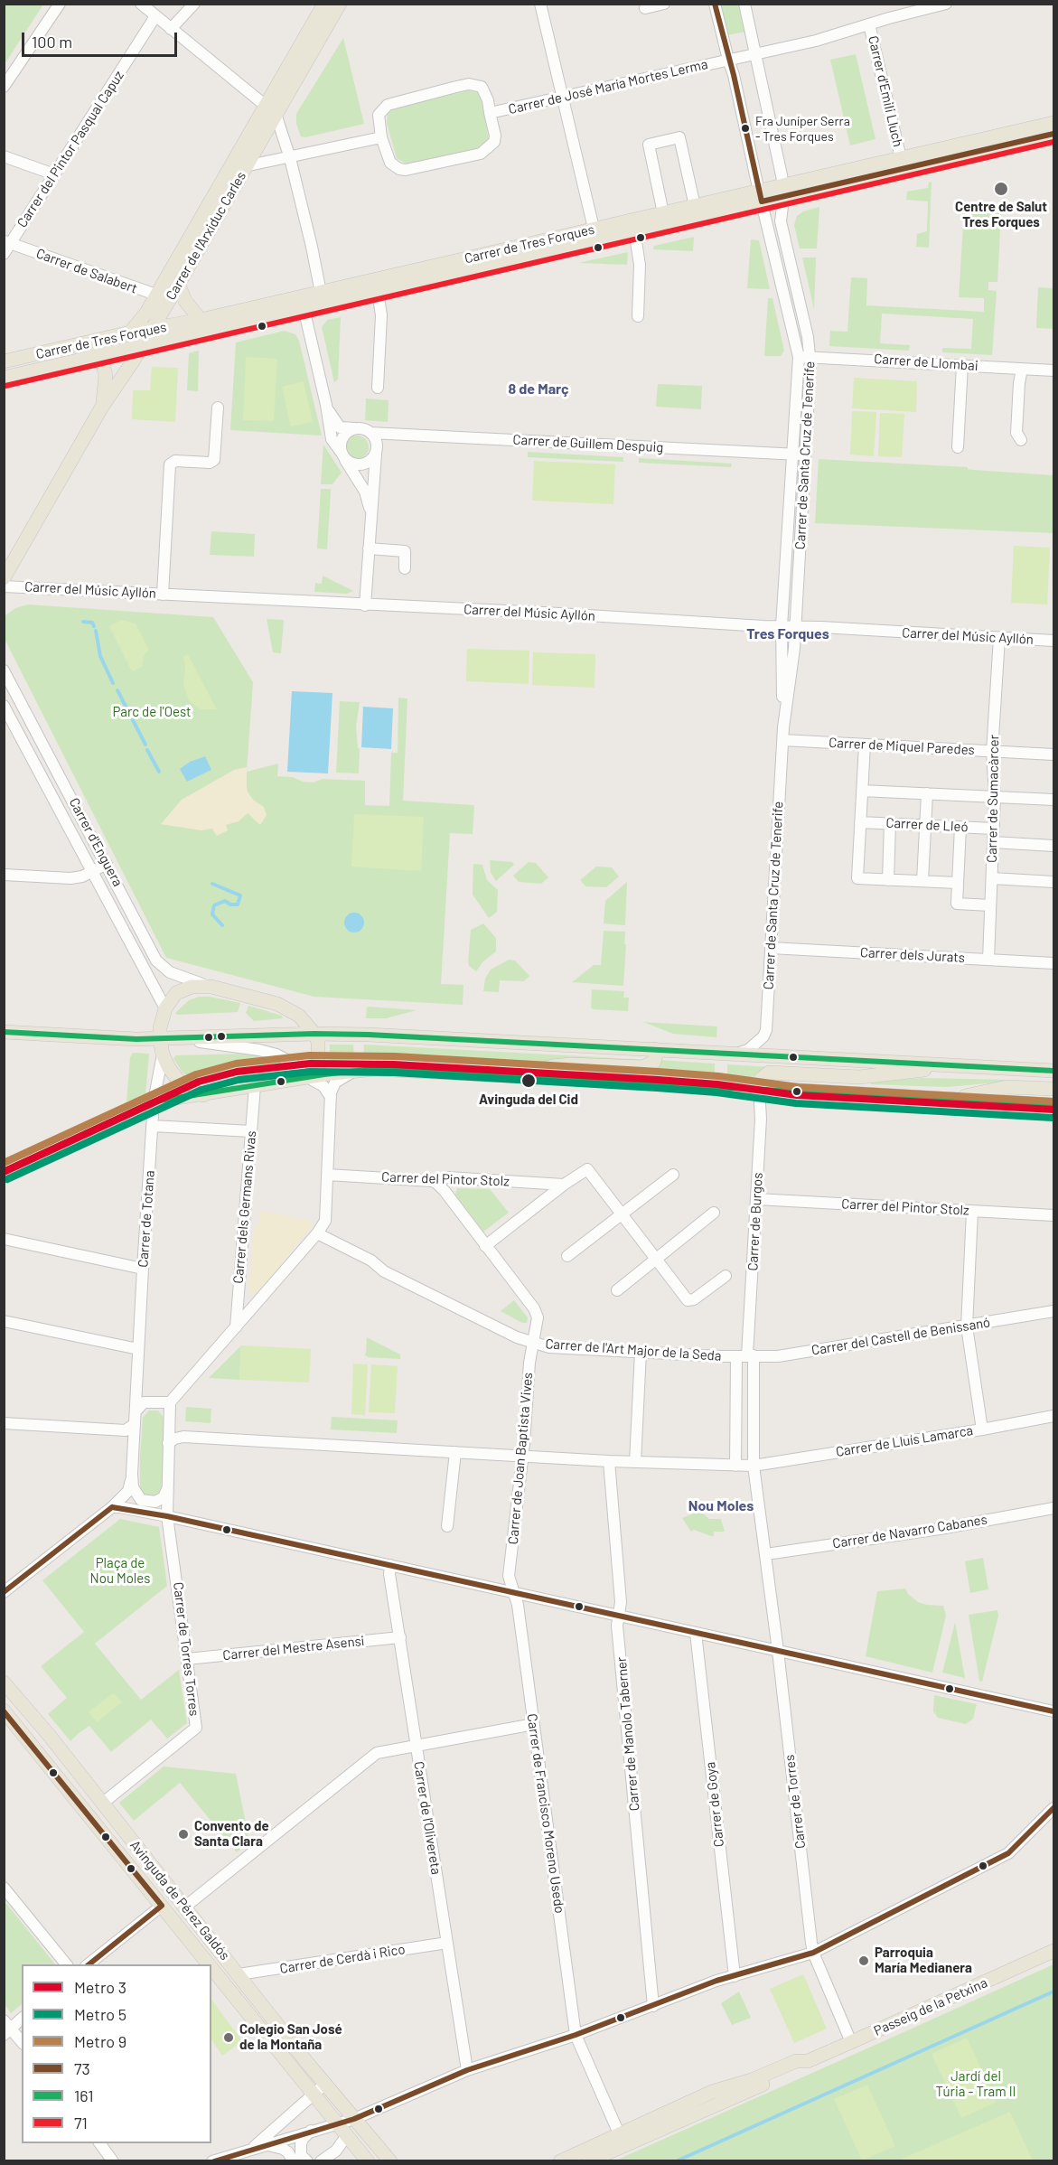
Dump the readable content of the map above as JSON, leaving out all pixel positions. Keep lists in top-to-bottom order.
{
  "streets": {
    "main road": [
      "Carrer de l'Arxiduc Carles",
      "Carrer de Tres Forques",
      "Avinguda de Pérez Galdós",
      "Passeig de la Petxina"
    ],
    "street": [
      "Carrer de José María Mortes Lerma",
      "Carrer d'Emili Lluch",
      "Carrer del Pintor Pasqual Capuz",
      "Carrer de Salabert",
      "Carrer de Llombai",
      "Carrer de Guillem Despuig",
      "Carrer de Santa Cruz de Tenerife",
      "Carrer del Músic Ayllón",
      "Carrer de Miquel Paredes",
      "Carrer de Sumacàrcer",
      "Carrer de Lleó",
      "Carrer d'Enguera",
      "Carrer dels Jurats",
      "Carrer del Pintor Stolz",
      "Carrer dels Germans Rivas",
      "Carrer de Totana",
      "Carrer de Burgos",
      "Carrer del Castell de Benissanó",
      "Carrer de l'Art Major de la Seda",
      "Carrer de Lluís Lamarca",
      "Carrer de Joan Baptista Vives",
      "Carrer de Navarro Cabanes",
      "Carrer del Mestre Asensi",
      "Carrer de Torres Torres",
      "Carrer de Manolo Taberner",
      "Carrer de Torres",
      "Carrer de Goya",
      "Carrer de Francisco Moreno Usedo",
      "Carrer de l'Olivereta",
      "Carrer de Cerdà i Rico"
    ]
  },
  "crossings": [
    ["Carrer de José María Mortes Lerma", "Carrer d'Emili Lluch"],
    ["Carrer de José María Mortes Lerma", "Carrer de Santa Cruz de Tenerife"],
    ["Carrer d'Emili Lluch", "Carrer de Tres Forques"],
    ["Carrer del Pintor Pasqual Capuz", "Carrer de Salabert"],
    ["Carrer de l'Arxiduc Carles", "Carrer de Tres Forques"],
    ["Carrer de l'Arxiduc Carles", "Carrer de Salabert"],
    ["Carrer de Tres Forques", "Carrer de Santa Cruz de Tenerife"],
    ["Carrer de Llombai", "Carrer de Santa Cruz de Tenerife"],
    ["Carrer de Guillem Despuig", "Carrer de Santa Cruz de Tenerife"],
    ["Carrer de Santa Cruz de Tenerife", "Carrer del Músic Ayllón"],
    ["Carrer de Santa Cruz de Tenerife", "Carrer de Miquel Paredes"],
    ["Carrer de Santa Cruz de Tenerife", "Carrer dels Jurats"],
    ["Carrer del Músic Ayllón", "Carrer de Sumacàrcer"],
    ["Carrer de Miquel Paredes", "Carrer de Sumacàrcer"],
    ["Carrer de Sumacàrcer", "Carrer de Lleó"],
    ["Carrer de Sumacàrcer", "Carrer dels Jurats"],
    ["Carrer del Pintor Stolz", "Carrer dels Germans Rivas"],
    ["Carrer del Pintor Stolz", "Carrer de Burgos"],
    ["Carrer dels Germans Rivas", "Carrer de l'Art Major de la Seda"],
    ["Carrer dels Germans Rivas", "Carrer de Torres Torres"],
    ["Carrer de Burgos", "Carrer del Castell de Benissanó"],
    ["Carrer de Burgos", "Carrer de l'Art Major de la Seda"],
    ["Carrer de Burgos", "Carrer de Lluís Lamarca"],
    ["Carrer de Burgos", "Carrer de Navarro Cabanes"],
    ["Carrer de Burgos", "Carrer de Torres"],
    ["Carrer del Castell de Benissanó", "Carrer de l'Art Major de la Seda"],
    ["Carrer de l'Art Major de la Seda", "Carrer de Joan Baptista Vives"],
    ["Carrer de Lluís Lamarca", "Carrer de Joan Baptista Vives"],
    ["Carrer de Lluís Lamarca", "Carrer de Torres Torres"],
    ["Carrer de Lluís Lamarca", "Carrer de Manolo Taberner"],
    ["Carrer de Joan Baptista Vives", "Carrer de Francisco Moreno Usedo"],
    ["Carrer de Navarro Cabanes", "Carrer de Torres"],
    ["Carrer del Mestre Asensi", "Carrer de Torres Torres"],
    ["Carrer del Mestre Asensi", "Carrer de l'Olivereta"],
    ["Carrer de Torres Torres", "Avinguda de Pérez Galdós"],
    ["Carrer de Torres", "Passeig de la Petxina"],
    ["Carrer de Francisco Moreno Usedo", "Passeig de la Petxina"],
    ["Carrer de l'Olivereta", "Carrer de Cerdà i Rico"],
    ["Avinguda de Pérez Galdós", "Carrer de Cerdà i Rico"]
  ],
  "districts": ["8 de Març", "Tres Forques", "Nou Moles"],
  "parks": ["Parc de l'Oest", "Plaça de Nou Moles", "Jardí del Túria - Tram II"],
  "places": [
    "Fra Juníper Serra - Tres Forques",
    "Centre de Salut Tres Forques",
    "Avinguda del Cid",
    "Convento de Santa Clara",
    "Parroquia María Medianera",
    "Colegio San José de la Montaña"
  ],
  "lines": [
    "transit line 73",
    "transit line 71",
    "transit line 161",
    "metro line 9",
    "metro line 3",
    "metro line 5"
  ],
  "legend": [
    "Metro 3",
    "Metro 5",
    "Metro 9",
    "73",
    "161",
    "71"
  ],
  "scale_bar": "100 m"
}
